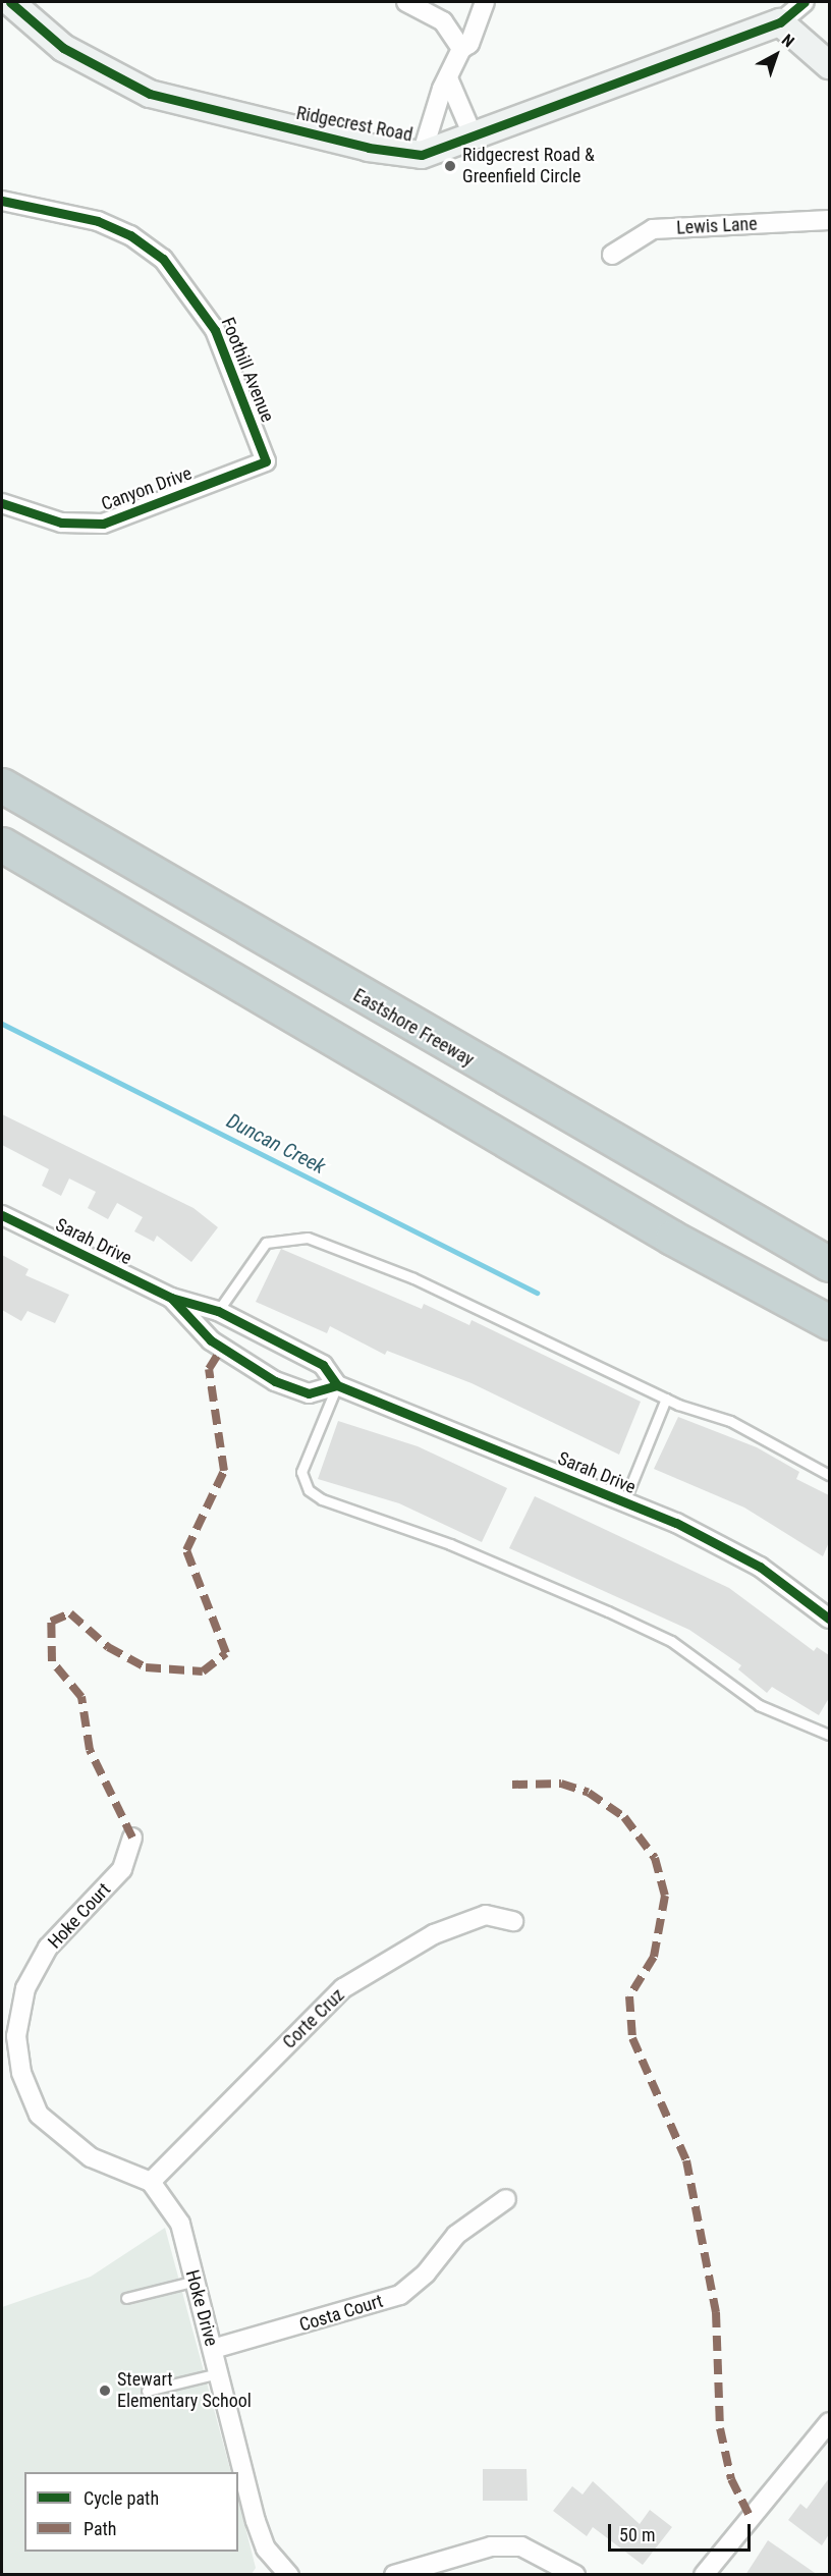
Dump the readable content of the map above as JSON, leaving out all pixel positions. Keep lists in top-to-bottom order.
{
  "streets": {
    "highway": ["Eastshore Freeway"],
    "street": [
      "Ridgecrest Road",
      "Lewis Lane",
      "Foothill Avenue",
      "Canyon Drive",
      "Sarah Drive",
      "Hoke Court",
      "Corte Cruz",
      "Hoke Drive",
      "Costa Court"
    ]
  },
  "crossings": [
    ["Foothill Avenue", "Canyon Drive"],
    ["Hoke Court", "Corte Cruz"],
    ["Hoke Court", "Hoke Drive"],
    ["Corte Cruz", "Hoke Drive"],
    ["Hoke Drive", "Costa Court"]
  ],
  "water": ["Duncan Creek"],
  "places": ["Ridgecrest Road & Greenfield Circle", "Stewart Elementary School"],
  "legend": ["Cycle path", "Path"],
  "scale_bar": "50 m",
  "north": "top right"
}
